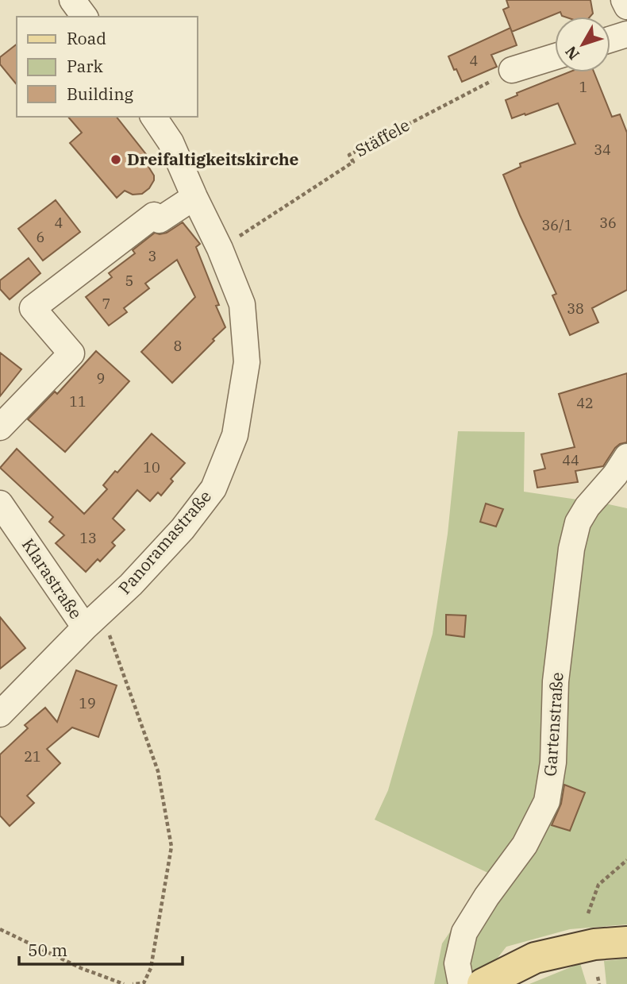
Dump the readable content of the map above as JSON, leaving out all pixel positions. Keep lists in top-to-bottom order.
{
  "streets": {
    "street": ["Panoramastraße", "Klarastraße", "Gartenstraße"],
    "path": ["Stäffele"]
  },
  "crossings": [
    ["Stäffele", "Panoramastraße"],
    ["Panoramastraße", "Klarastraße"]
  ],
  "places": ["Dreifaltigkeitskirche"],
  "house_numbers": [
    "4",
    "1",
    "34",
    "4",
    "36",
    "36/1",
    "6",
    "3",
    "5",
    "7",
    "38",
    "8",
    "9",
    "11",
    "42",
    "44",
    "10",
    "13",
    "19",
    "21"
  ],
  "legend": ["Road", "Park", "Building"],
  "scale_bar": "50 m",
  "north": "bottom left"
}
